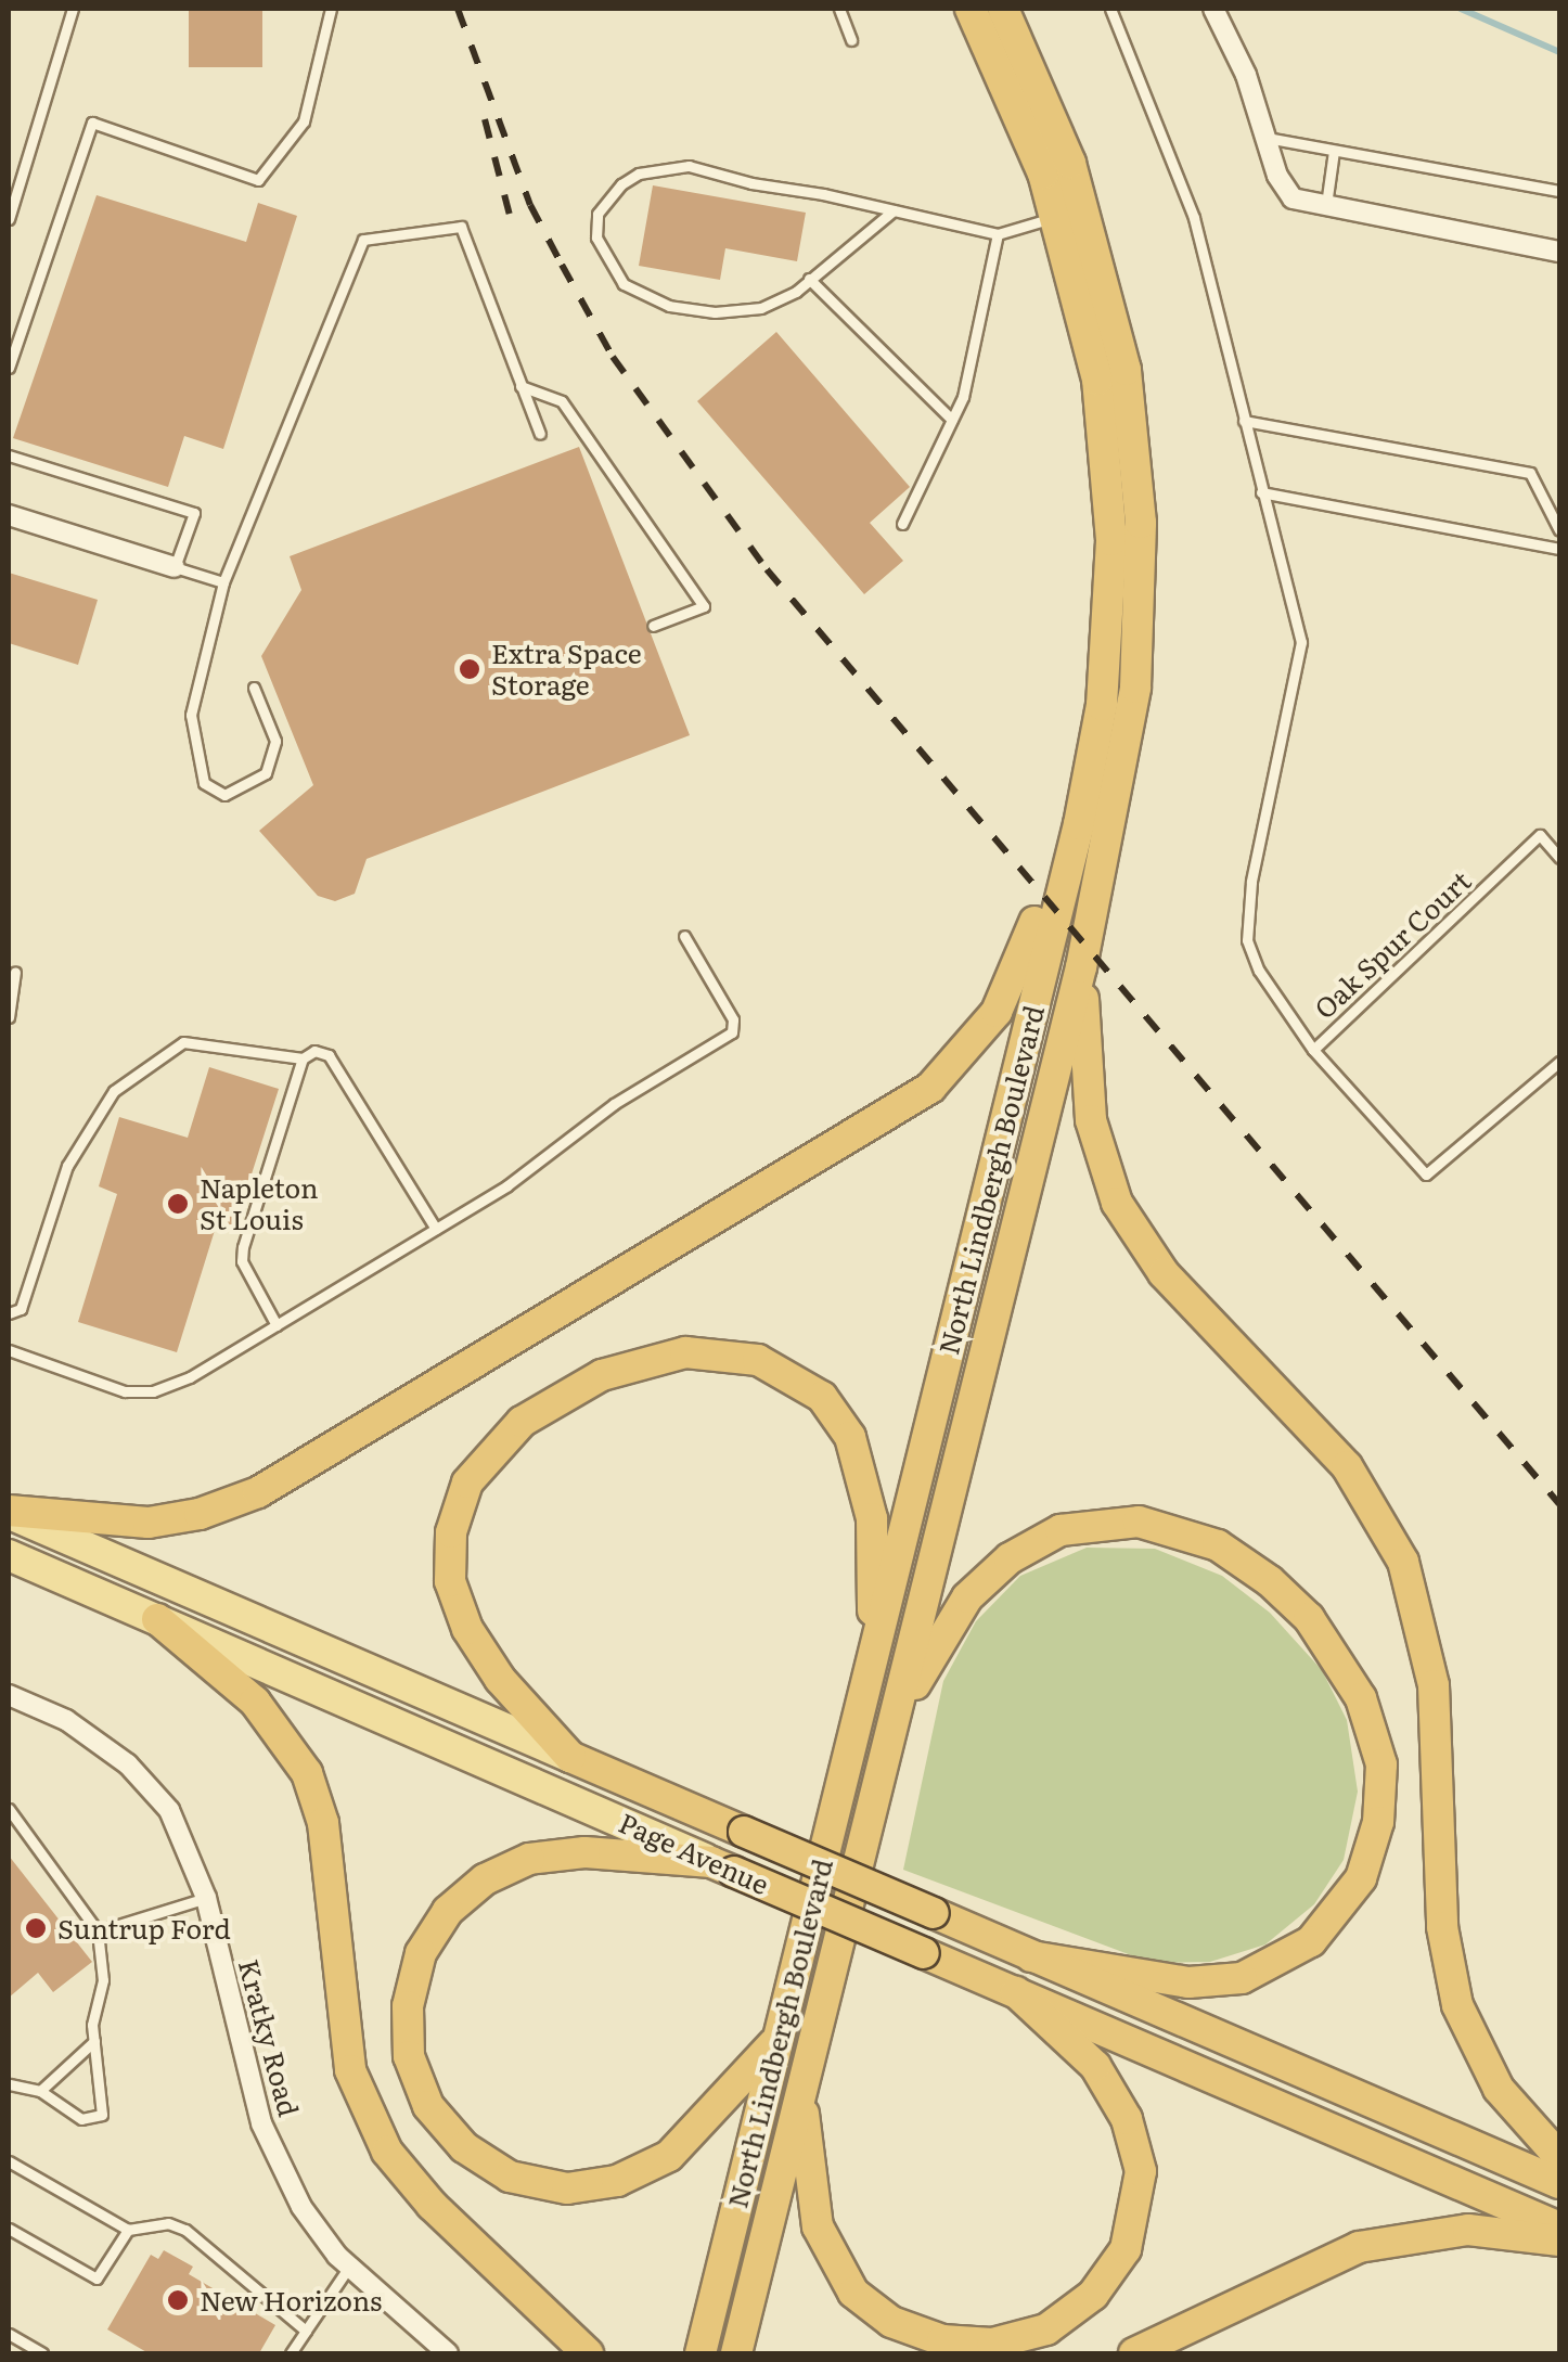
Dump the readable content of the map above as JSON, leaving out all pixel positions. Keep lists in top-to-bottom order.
{
  "streets": {
    "highway": ["North Lindbergh Boulevard", "Page Avenue"],
    "street": ["Kratky Road"],
    "lane": ["Oak Spur Court"]
  },
  "places": [
    "Extra Space Storage",
    "Napleton St Louis",
    "Suntrup Ford",
    "New Horizons"
  ]
}
